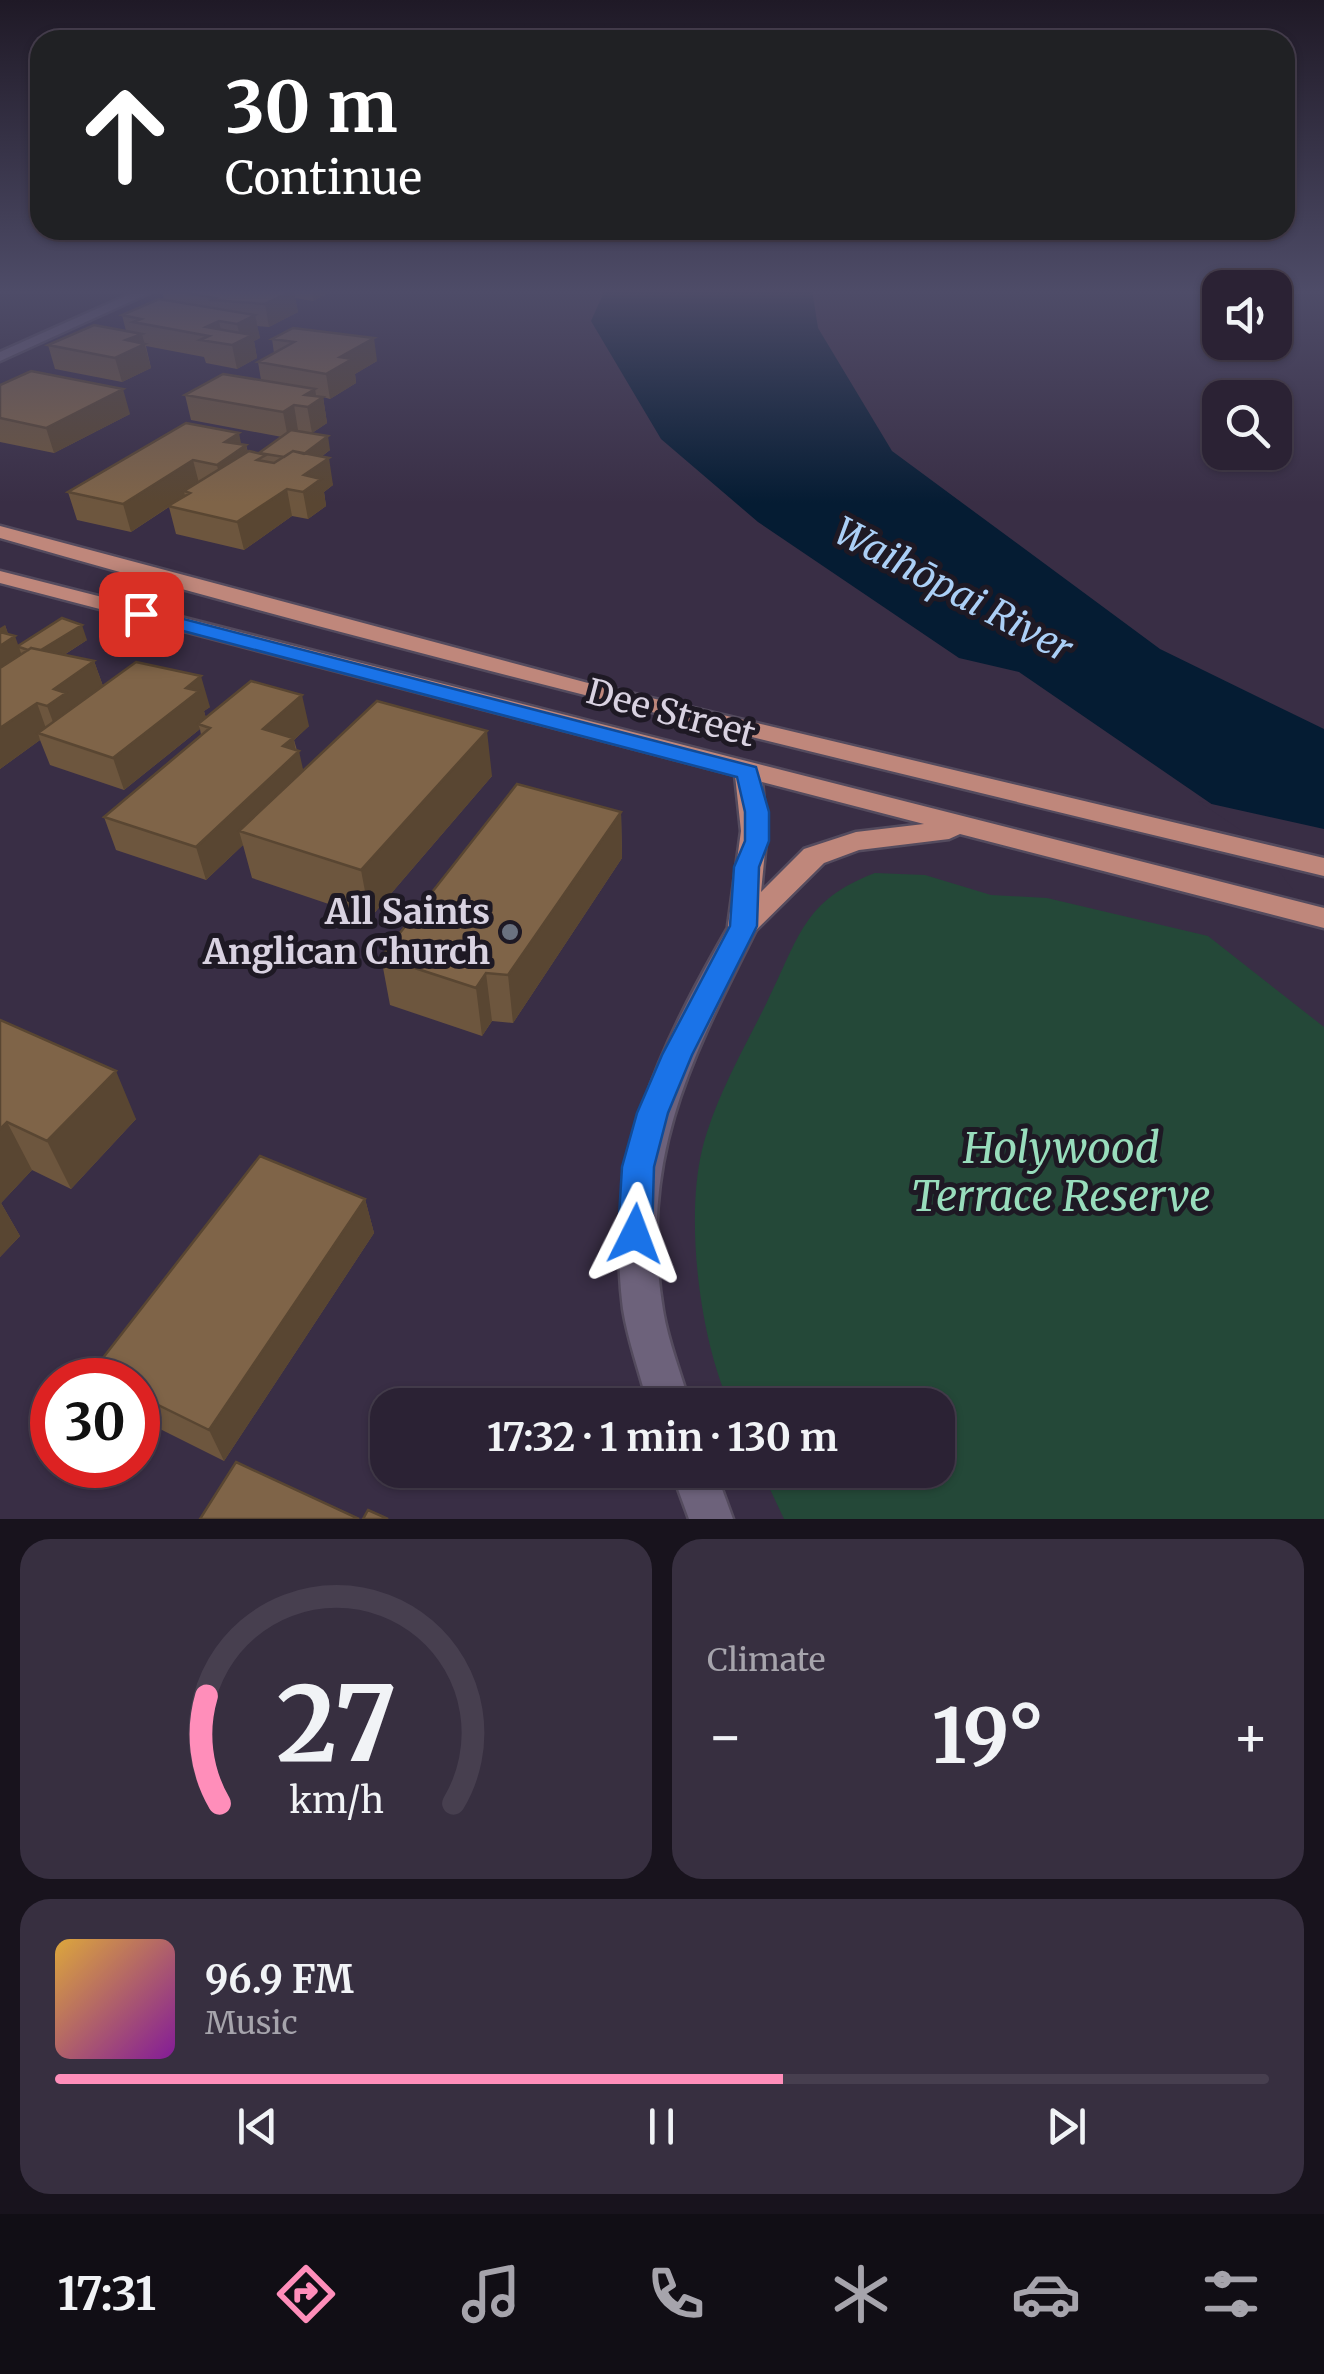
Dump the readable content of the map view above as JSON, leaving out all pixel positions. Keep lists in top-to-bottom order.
{
  "streets": {
    "main road": ["Dee Street"]
  },
  "water": ["Waihōpai River"],
  "parks": ["Holywood Terrace Reserve"],
  "places": ["All Saints Anglican Church"],
  "page": {
    "turn": ["30 m", "Continue"],
    "limit": "30",
    "trip": "17:32 · 1 min · 130 m",
    "tile": "Climate",
    "heat": ["−", "19°", "+"],
    "song": ["96.9 FM", "Music"],
    "tabs": "17:31",
    "gauge": ["27", "km/h"]
  }
}
